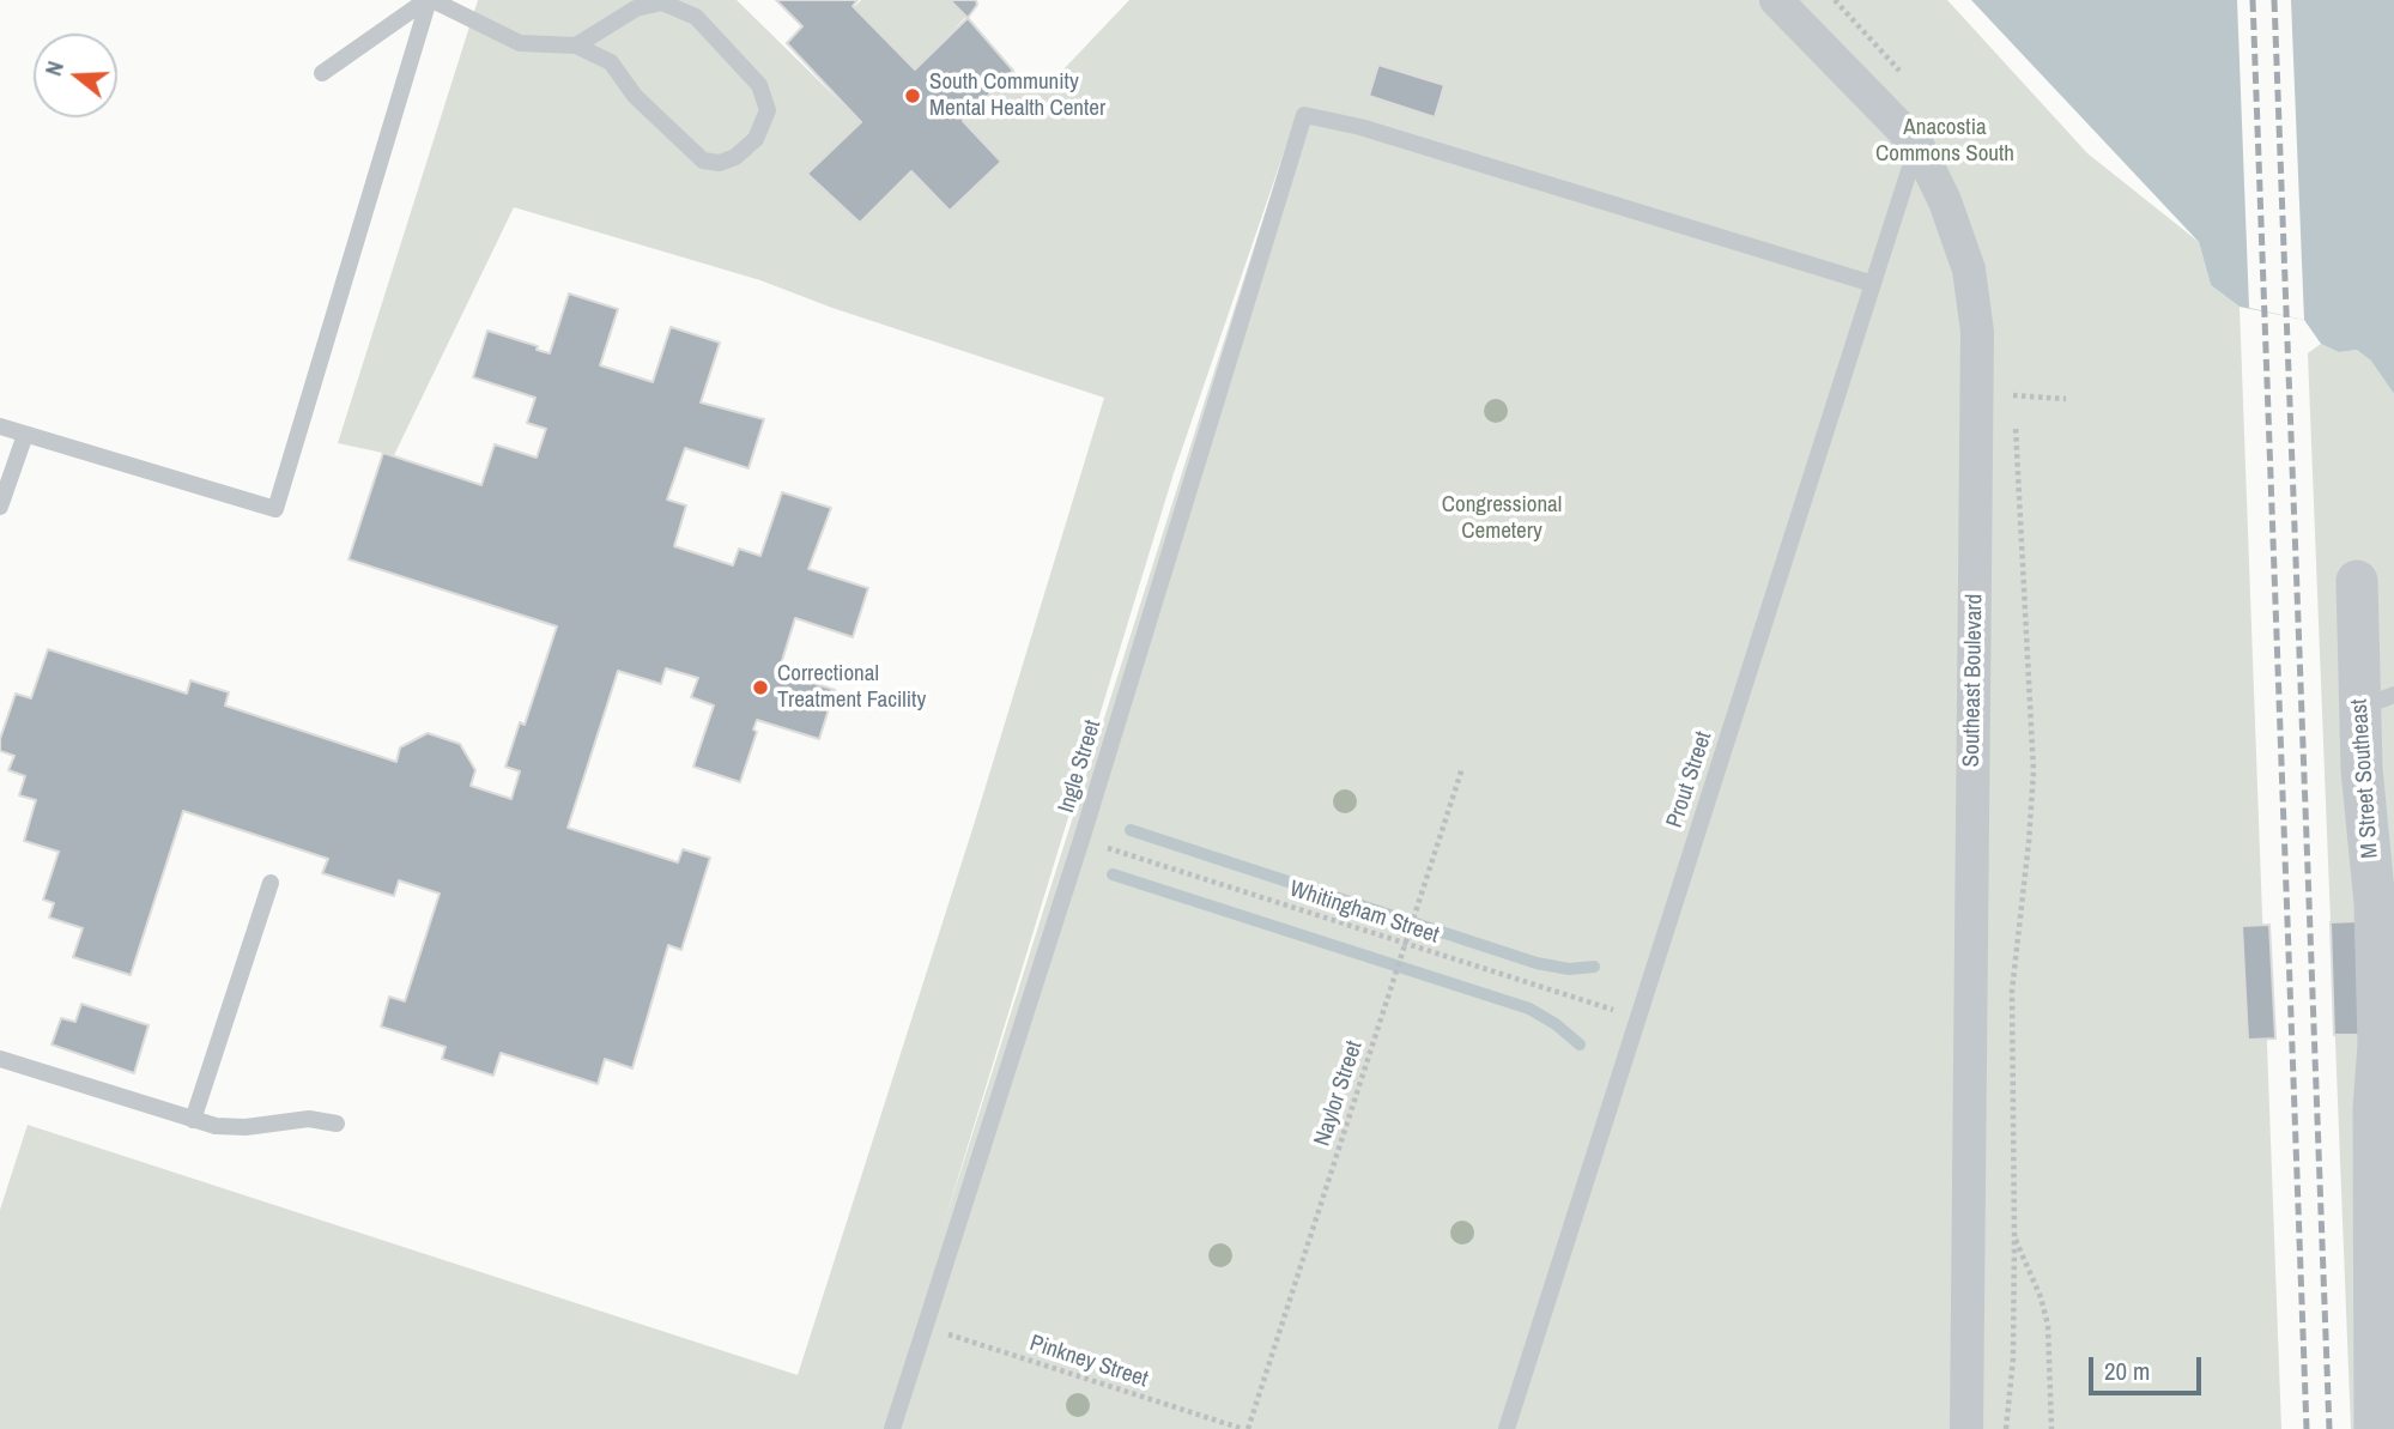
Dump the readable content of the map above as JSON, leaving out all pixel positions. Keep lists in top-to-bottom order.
{
  "streets": {
    "street": ["Southeast Boulevard", "M Street Southeast"],
    "lane": ["Ingle Street", "Prout Street"],
    "path": ["Whitingham Street", "Naylor Street", "Pinkney Street"]
  },
  "crossings": [
    ["Southeast Boulevard", "Prout Street"],
    ["Ingle Street", "Prout Street"],
    ["Ingle Street", "Whitingham Street"],
    ["Ingle Street", "Pinkney Street"],
    ["Prout Street", "Whitingham Street"],
    ["Whitingham Street", "Naylor Street"],
    ["Naylor Street", "Pinkney Street"]
  ],
  "parks": ["Anacostia Commons South", "Congressional Cemetery"],
  "places": ["South Community Mental Health Center", "Correctional Treatment Facility"],
  "scale_bar": "20 m",
  "north": "left"
}
